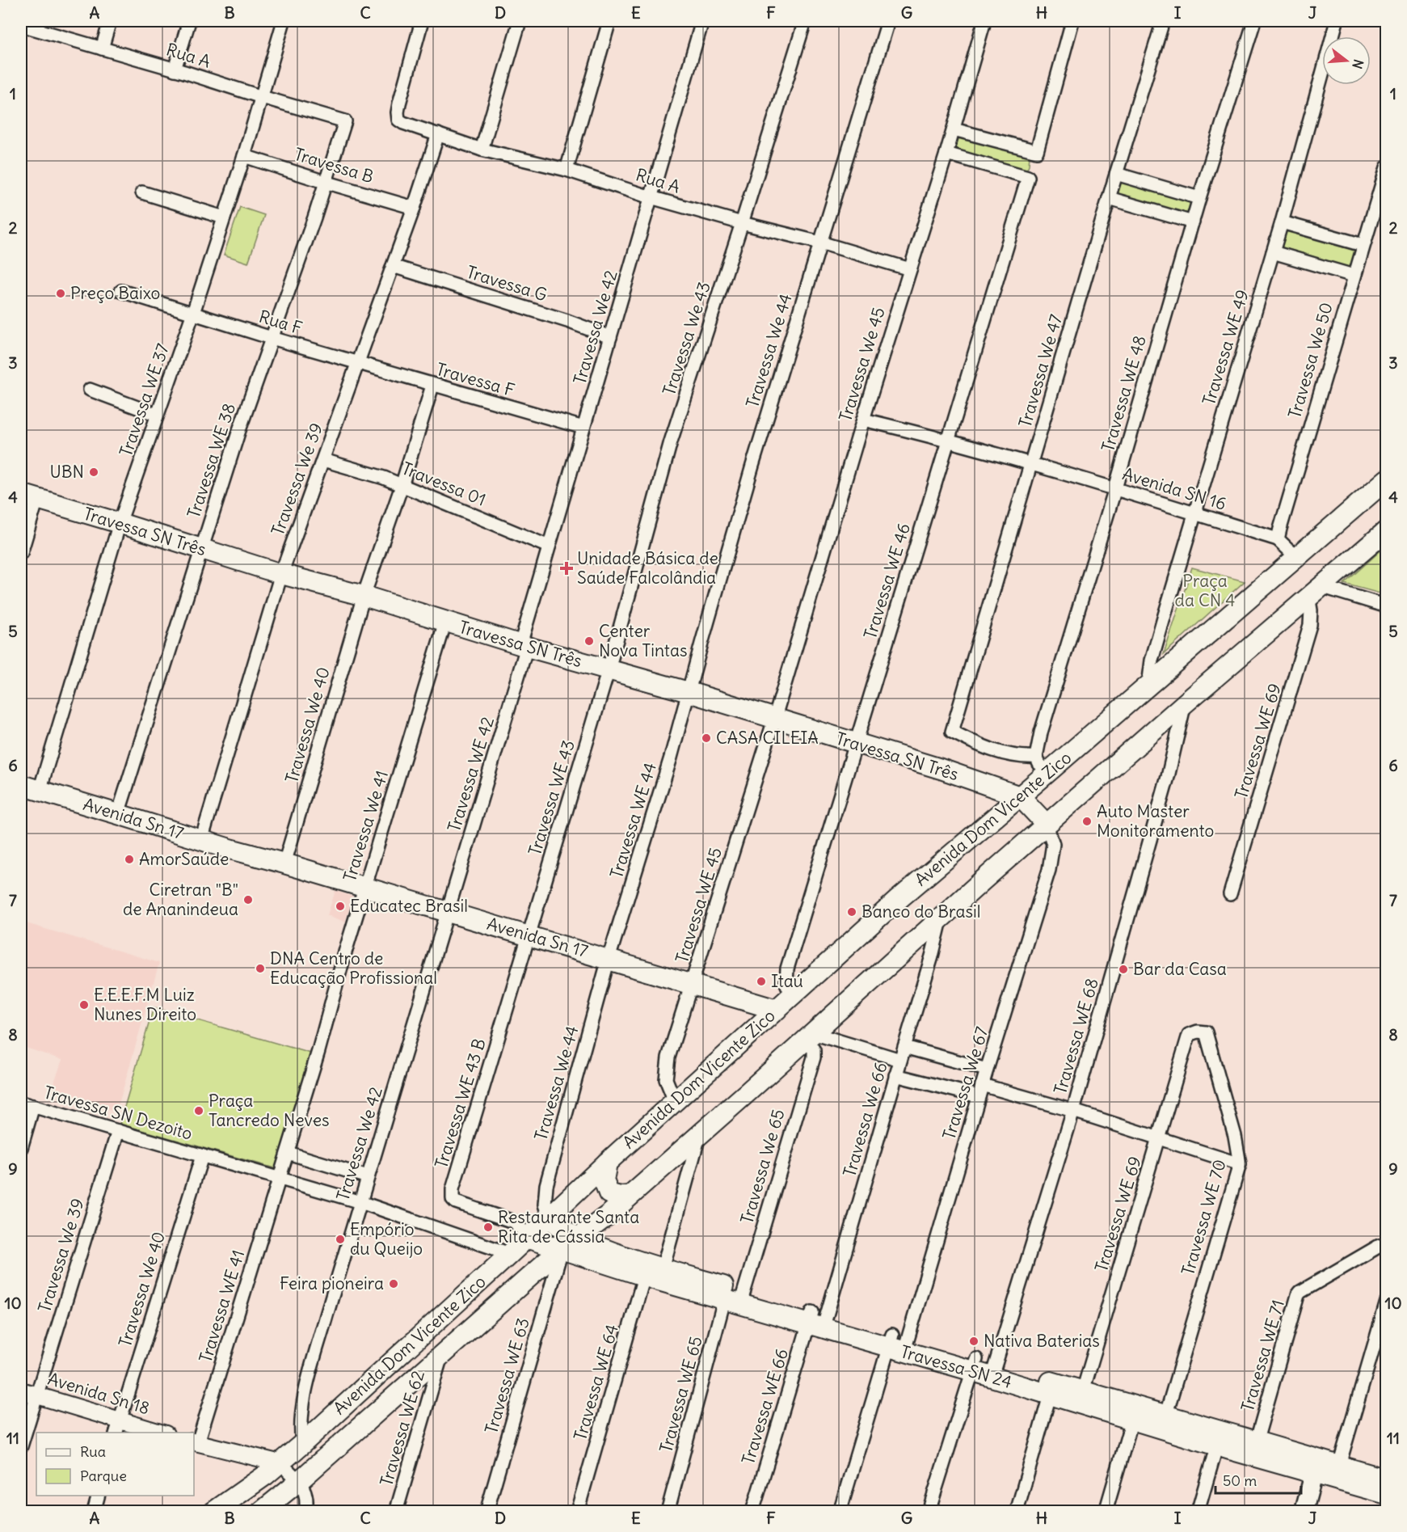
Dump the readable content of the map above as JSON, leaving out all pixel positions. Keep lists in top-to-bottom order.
{
  "streets": {
    "main road": [
      "Travessa SN Três",
      "Avenida Sn 17",
      "Avenida Dom Vicente Zico",
      "Travessa SN 24"
    ],
    "street": [
      "Rua A",
      "Travessa B",
      "Travessa G",
      "Rua F",
      "Travessa We 42",
      "Travessa We 43",
      "Travessa WE 49",
      "Travessa We 44",
      "Travessa We 50",
      "Travessa We 45",
      "Travessa We 47",
      "Travessa F",
      "Travessa WE 48",
      "Travessa WE 37",
      "Travessa WE 38",
      "Travessa We 39",
      "Travessa 01",
      "Avenida SN 16",
      "Travessa WE 46",
      "Travessa We 40",
      "Travessa WE 69",
      "Travessa WE 42",
      "Travessa WE 43",
      "Travessa WE 44",
      "Travessa We 41",
      "Travessa WE 45",
      "Travessa WE 68",
      "Travessa We 67",
      "Travessa WE 43 B",
      "Travessa SN Dezoito",
      "Travessa We 66",
      "Travessa We 65",
      "Travessa WE 70",
      "Travessa WE 41",
      "Travessa WE 71",
      "Travessa WE 63",
      "Travessa WE 64",
      "Avenida Sn 18",
      "Travessa WE 65",
      "Travessa WE 66",
      "Travessa WE 62"
    ]
  },
  "crossings": [
    ["Rua A", "Travessa We 42"],
    ["Rua A", "Travessa We 43"],
    ["Rua A", "Travessa We 44"],
    ["Rua A", "Travessa We 45"],
    ["Rua A", "Travessa WE 37"],
    ["Rua A", "Travessa WE 38"],
    ["Rua A", "Travessa We 39"],
    ["Travessa B", "Travessa WE 37"],
    ["Travessa B", "Travessa WE 38"],
    ["Travessa B", "Travessa We 39"],
    ["Travessa G", "Travessa We 42"],
    ["Travessa G", "Travessa We 39"],
    ["Rua F", "Travessa F"],
    ["Rua F", "Travessa WE 37"],
    ["Rua F", "Travessa WE 38"],
    ["Rua F", "Travessa We 39"],
    ["Travessa We 42", "Travessa F"],
    ["Travessa We 42", "Travessa 01"],
    ["Travessa We 42", "Travessa SN Três"],
    ["Travessa We 42", "Travessa WE 42"],
    ["Travessa We 42", "Avenida Sn 17"],
    ["Travessa We 42", "Avenida Dom Vicente Zico"],
    ["Travessa We 42", "Travessa SN Dezoito"],
    ["Travessa We 43", "Travessa SN Três"],
    ["Travessa We 43", "Travessa WE 43"],
    ["Travessa WE 49", "Avenida SN 16"],
    ["Travessa WE 49", "Avenida Dom Vicente Zico"],
    ["Travessa We 44", "Travessa SN Três"],
    ["Travessa We 44", "Avenida Sn 17"],
    ["Travessa We 44", "Avenida Dom Vicente Zico"],
    ["Travessa We 44", "Travessa WE 44"],
    ["Travessa We 44", "Travessa SN 24"],
    ["Travessa We 50", "Avenida SN 16"],
    ["Travessa We 45", "Avenida SN 16"],
    ["Travessa We 45", "Travessa SN Três"],
    ["Travessa We 45", "Travessa WE 46"],
    ["Travessa We 45", "Travessa WE 45"],
    ["Travessa We 47", "Travessa WE 48"],
    ["Travessa We 47", "Avenida SN 16"],
    ["Travessa F", "Travessa We 39"],
    ["Travessa WE 48", "Avenida SN 16"],
    ["Travessa WE 37", "Travessa SN Três"],
    ["Travessa WE 37", "Avenida Sn 17"],
    ["Travessa WE 38", "Travessa SN Três"],
    ["Travessa WE 38", "Avenida Sn 17"],
    ["Travessa We 39", "Travessa 01"],
    ["Travessa We 39", "Travessa SN Três"],
    ["Travessa We 39", "Avenida Sn 17"],
    ["Travessa We 39", "Travessa SN Dezoito"],
    ["Travessa We 39", "Avenida Sn 18"],
    ["Avenida SN 16", "Travessa WE 46"],
    ["Travessa SN Três", "Travessa WE 46"],
    ["Travessa SN Três", "Travessa We 40"],
    ["Travessa SN Três", "Travessa WE 42"],
    ["Travessa SN Três", "Travessa WE 43"],
    ["Travessa SN Três", "Avenida Dom Vicente Zico"],
    ["Travessa SN Três", "Travessa WE 44"],
    ["Travessa SN Três", "Travessa We 41"],
    ["Travessa SN Três", "Travessa WE 45"],
    ["Travessa WE 46", "Avenida Dom Vicente Zico"],
    ["Travessa We 40", "Avenida Sn 17"],
    ["Travessa We 40", "Travessa SN Dezoito"],
    ["Travessa We 40", "Avenida Sn 18"],
    ["Travessa WE 69", "Travessa WE 70"],
    ["Travessa WE 69", "Travessa SN 24"],
    ["Travessa WE 42", "Avenida Sn 17"],
    ["Travessa WE 43", "Avenida Sn 17"],
    ["Travessa WE 43", "Travessa WE 43 B"],
    ["Avenida Sn 17", "Avenida Dom Vicente Zico"],
    ["Avenida Sn 17", "Travessa WE 44"],
    ["Avenida Sn 17", "Travessa We 41"],
    ["Avenida Sn 17", "Travessa WE 45"],
    ["Avenida Sn 17", "Travessa WE 43 B"],
    ["Avenida Dom Vicente Zico", "Travessa WE 45"],
    ["Avenida Dom Vicente Zico", "Travessa WE 43 B"],
    ["Avenida Dom Vicente Zico", "Travessa SN Dezoito"],
    ["Avenida Dom Vicente Zico", "Travessa We 66"],
    ["Avenida Dom Vicente Zico", "Travessa We 65"],
    ["Avenida Dom Vicente Zico", "Travessa SN 24"],
    ["Avenida Dom Vicente Zico", "Travessa WE 63"],
    ["Avenida Dom Vicente Zico", "Travessa WE 64"],
    ["Avenida Dom Vicente Zico", "Travessa WE 62"],
    ["Travessa We 41", "Travessa SN Dezoito"],
    ["Travessa We 41", "Travessa WE 41"],
    ["Travessa WE 68", "Travessa SN 24"],
    ["Travessa We 67", "Travessa SN 24"],
    ["Travessa WE 43 B", "Travessa SN 24"],
    ["Travessa SN Dezoito", "Travessa WE 41"],
    ["Travessa We 66", "Travessa SN 24"],
    ["Travessa We 66", "Travessa WE 66"],
    ["Travessa We 65", "Travessa SN 24"],
    ["Travessa We 65", "Travessa WE 65"],
    ["Travessa WE 70", "Travessa SN 24"],
    ["Travessa WE 71", "Travessa SN 24"],
    ["Travessa SN 24", "Travessa WE 63"],
    ["Travessa SN 24", "Travessa WE 64"],
    ["Travessa SN 24", "Travessa WE 65"],
    ["Travessa SN 24", "Travessa WE 66"]
  ],
  "parks": ["Praça da CN 4"],
  "places": {
    "other": [
      "Preço Baixo",
      "UBN",
      "Center Nova Tintas",
      "CASA CILEIA",
      "Auto Master Monitoramento",
      "AmorSaúde",
      "Ciretran \"B\" de Ananindeua",
      "Educatec Brasil",
      "Banco do Brasil",
      "DNA Centro de Educação Profissional",
      "Bar da Casa",
      "Itaú",
      "E.E.E.F.M Luiz Nunes Direito",
      "Praça Tancredo Neves",
      "Restaurante Santa Rita de Cássia",
      "Empório du Queijo",
      "Feira pioneira",
      "Nativa Baterias"
    ],
    "health": ["Unidade Básica de Saúde Falcolândia"]
  },
  "legend": ["Rua", "Parque"],
  "scale_bar": "50 m",
  "north": "right",
  "grid": {
    "columns": [
      "A",
      "B",
      "C",
      "D",
      "E",
      "F",
      "G",
      "H",
      "I",
      "J"
    ],
    "rows": [
      "1",
      "2",
      "3",
      "4",
      "5",
      "6",
      "7",
      "8",
      "9",
      "10",
      "11"
    ]
  }
}
